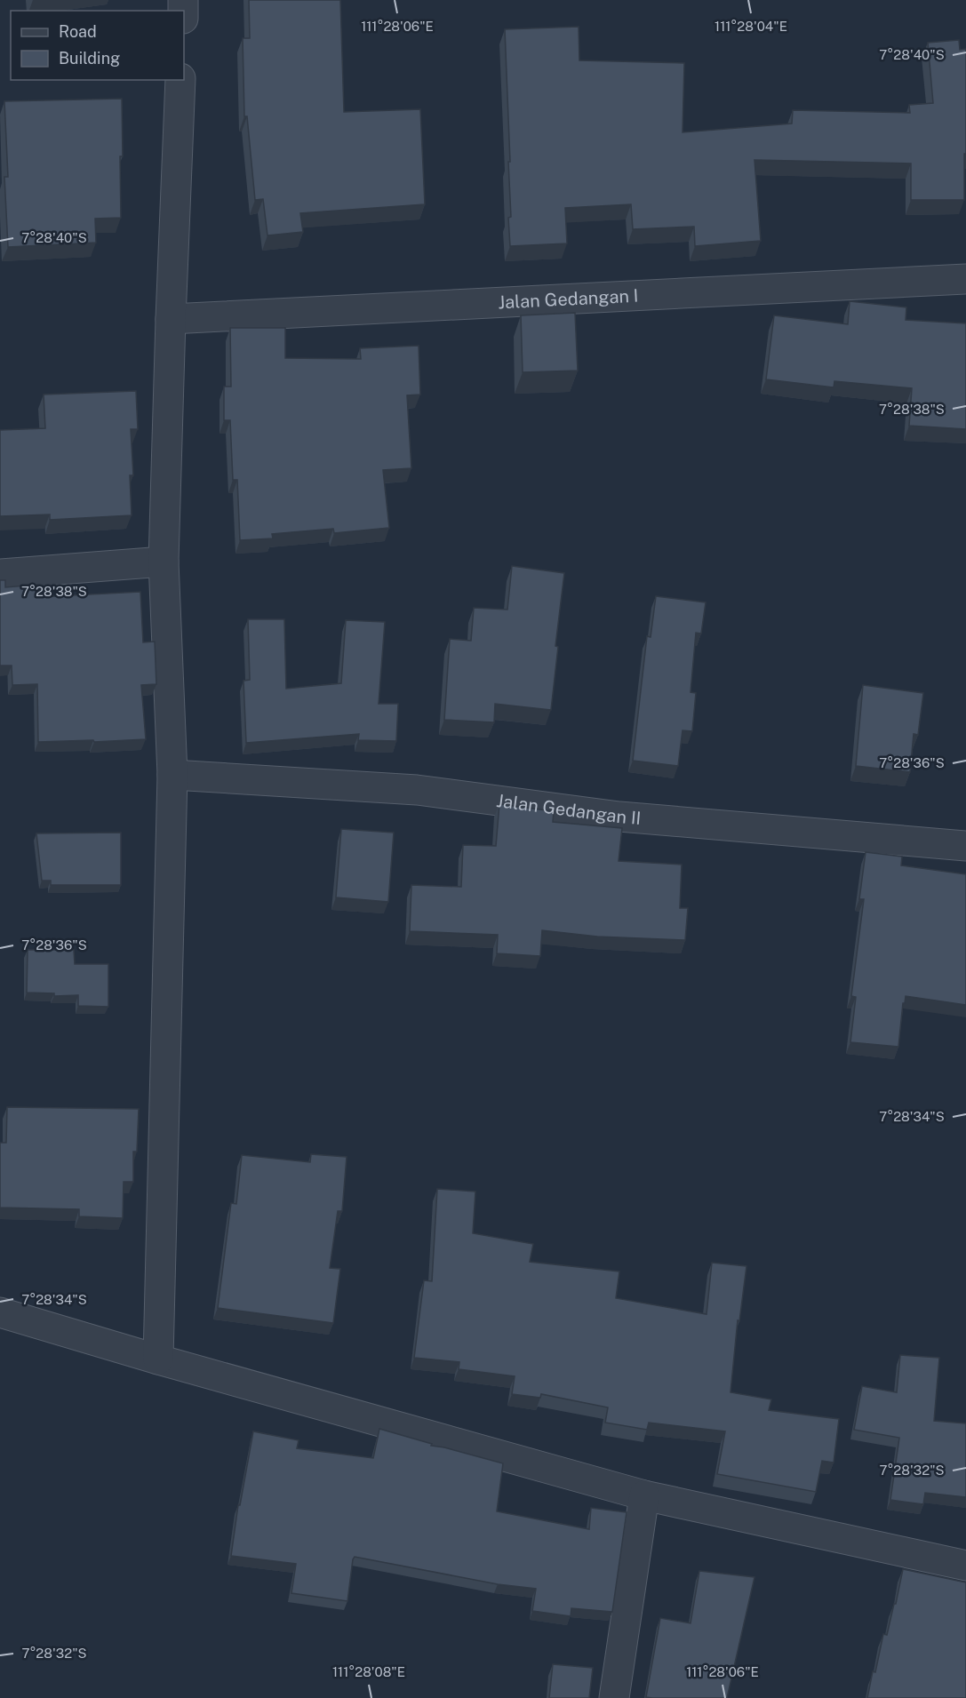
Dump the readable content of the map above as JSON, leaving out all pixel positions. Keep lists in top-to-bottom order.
{
  "streets": {
    "street": ["Jalan Gedangan I", "Jalan Gedangan II"]
  },
  "legend": ["Road", "Building"],
  "coordinates": [
    "111°28'06\"E",
    "111°28'04\"E",
    "7°28'40\"S",
    "7°28'38\"S",
    "7°28'36\"S",
    "7°28'34\"S",
    "7°28'32\"S",
    "111°28'08\"E"
  ]
}
